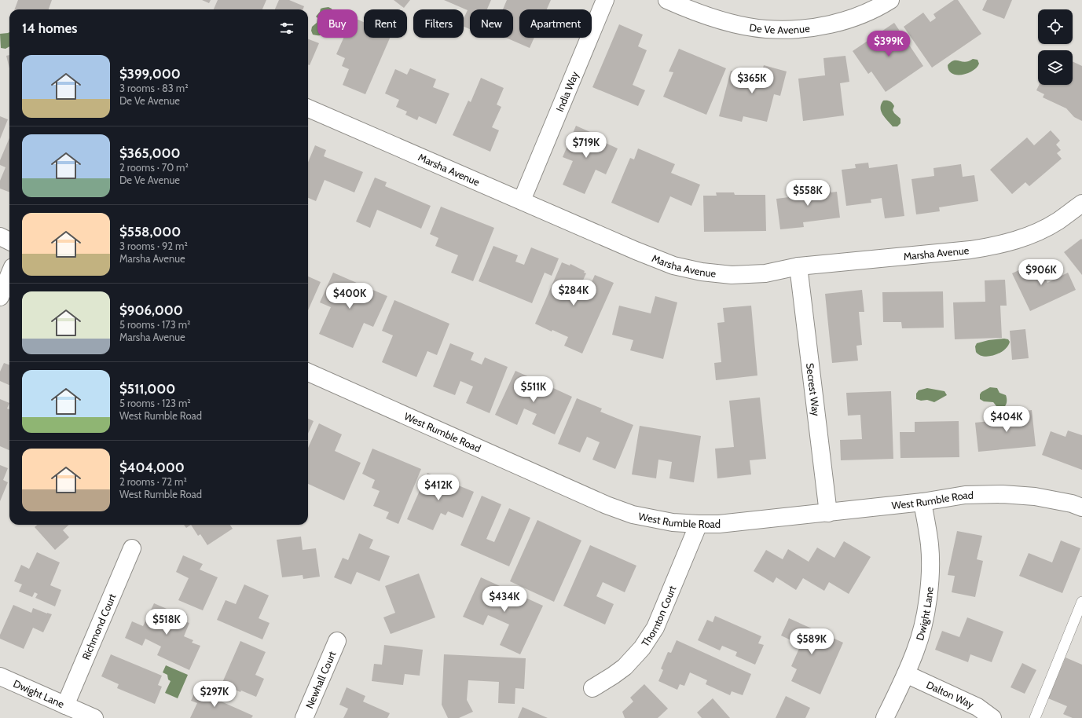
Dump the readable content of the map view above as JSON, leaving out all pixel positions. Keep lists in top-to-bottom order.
{
  "streets": {
    "street": [
      "De Ve Avenue",
      "India Way",
      "Marsha Avenue",
      "Secrest Way",
      "West Rumble Road",
      "Dwight Lane",
      "Thornton Court",
      "Richmond Court",
      "Newhall Court",
      "Dalton Way"
    ]
  },
  "crossings": [
    ["India Way", "Marsha Avenue"],
    ["Marsha Avenue", "Secrest Way"],
    ["Secrest Way", "West Rumble Road"],
    ["West Rumble Road", "Dwight Lane"],
    ["West Rumble Road", "Thornton Court"],
    ["Dwight Lane", "Richmond Court"],
    ["Dwight Lane", "Dalton Way"]
  ],
  "page": {
    "chip": [
      "Buy",
      "Rent",
      "Filters",
      "New",
      "Apartment"
    ],
    "heading": "14 homes",
    "price": [
      "$399K",
      "$365K",
      "$719K",
      "$558K",
      "$906K",
      "$284K",
      "$400K",
      "$511K",
      "$404K",
      "$412K",
      "$434K",
      "$518K",
      "$589K",
      "$297K"
    ],
    "list": [
      {
        "name": "$399,000",
        "note": "3 rooms · 83 m² · De Ve Avenue"
      },
      {
        "name": "$365,000",
        "note": "2 rooms · 70 m² · De Ve Avenue"
      },
      {
        "name": "$558,000",
        "note": "3 rooms · 92 m² · Marsha Avenue"
      },
      {
        "name": "$906,000",
        "note": "5 rooms · 173 m² · Marsha Avenue"
      },
      {
        "name": "$511,000",
        "note": "5 rooms · 123 m² · West Rumble Road"
      },
      {
        "name": "$404,000",
        "note": "2 rooms · 72 m² · West Rumble Road"
      }
    ]
  }
}
